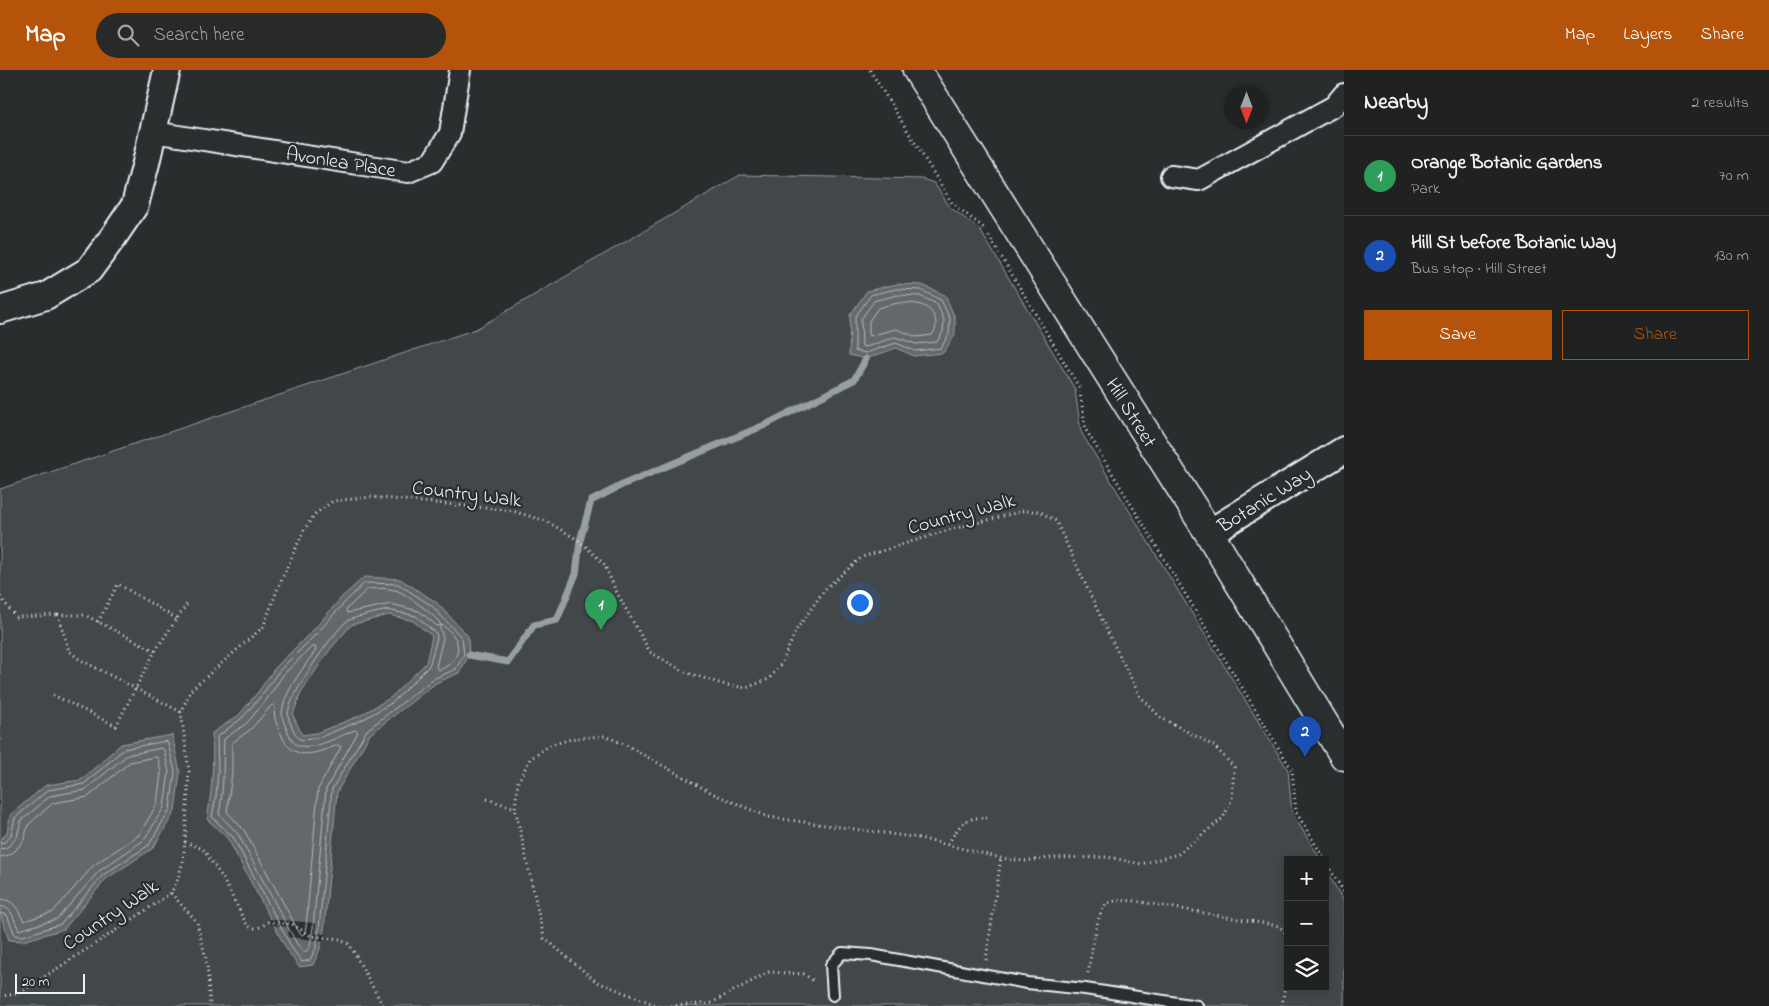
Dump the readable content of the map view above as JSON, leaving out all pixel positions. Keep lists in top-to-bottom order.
{
  "streets": {
    "main road": ["Hill Street"],
    "street": ["Avonlea Place", "Botanic Way"],
    "path": ["Country Walk"]
  },
  "crossings": [
    ["Hill Street", "Botanic Way"]
  ],
  "scale_bar": "20 m",
  "north": "bottom",
  "page": {
    "header": "Map",
    "search": "Search here",
    "nav": ["Map", "Layers", "Share"],
    "heading": ["Nearby", "2 results"],
    "list": [
      {
        "mark": "1",
        "name": "Orange Botanic Gardens",
        "note": "Park",
        "value": "70 m"
      },
      {
        "mark": "2",
        "name": "Hill St before Botanic Way",
        "note": "Bus stop · Hill Street",
        "value": "130 m"
      }
    ],
    "buttons": ["Save", "Share"],
    "pins": ["1", "2"],
    "map_buttons": ["+", "−"],
    "scale": "20 m"
  }
}
